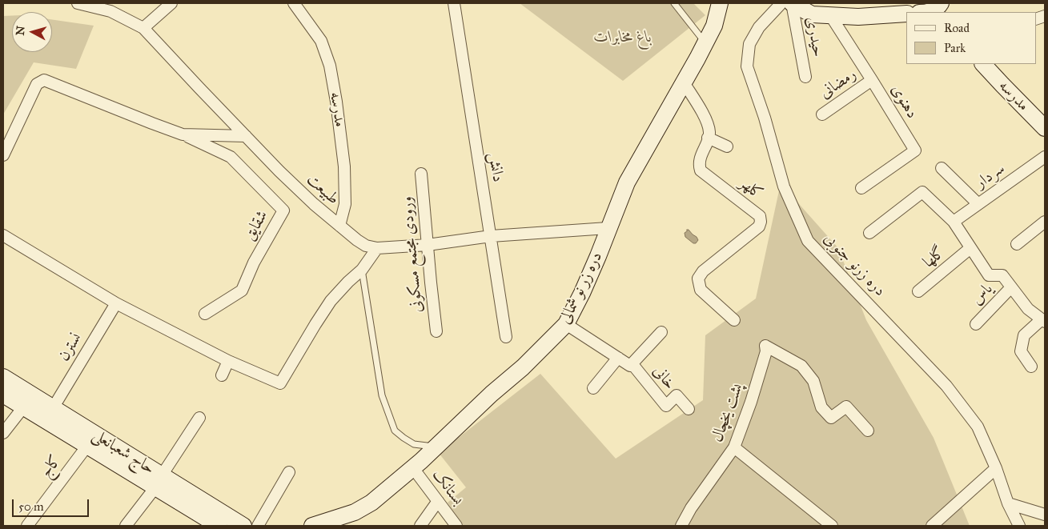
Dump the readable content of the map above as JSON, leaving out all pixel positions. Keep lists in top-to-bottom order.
{
  "streets": {
    "street": [
      "حیدری",
      "رمضانی",
      "مدرسه",
      "دهنوی",
      "دانش",
      "سردار",
      "کلهر",
      "طبیعت",
      "شقایق",
      "ورودی مجتمع مسکونی",
      "گلها",
      "دره زرنو جنوبی",
      "دره زر نو شمالی",
      "یاس",
      "نسترن",
      "خانی",
      "پشت یخچال",
      "حاج شعبانعلی",
      "کاج",
      "بستانک"
    ]
  },
  "crossings": [
    ["رمضانی", "دهنوی"],
    ["مدرسه", "طبیعت"],
    ["دانش", "طبیعت"],
    ["سردار", "دره زرنو جنوبی"],
    ["کلهر", "دره زر نو شمالی"],
    ["طبیعت", "شقایق"],
    ["طبیعت", "ورودی مجتمع مسکونی"],
    ["طبیعت", "دره زر نو شمالی"],
    ["دره زر نو شمالی", "خانی"],
    ["دره زر نو شمالی", "بستانک"],
    ["نسترن", "حاج شعبانعلی"],
    ["حاج شعبانعلی", "کاج"]
  ],
  "parks": ["باغ مخابرات"],
  "legend": ["Road", "Park"],
  "scale_bar": "50 m",
  "north": "left"
}
